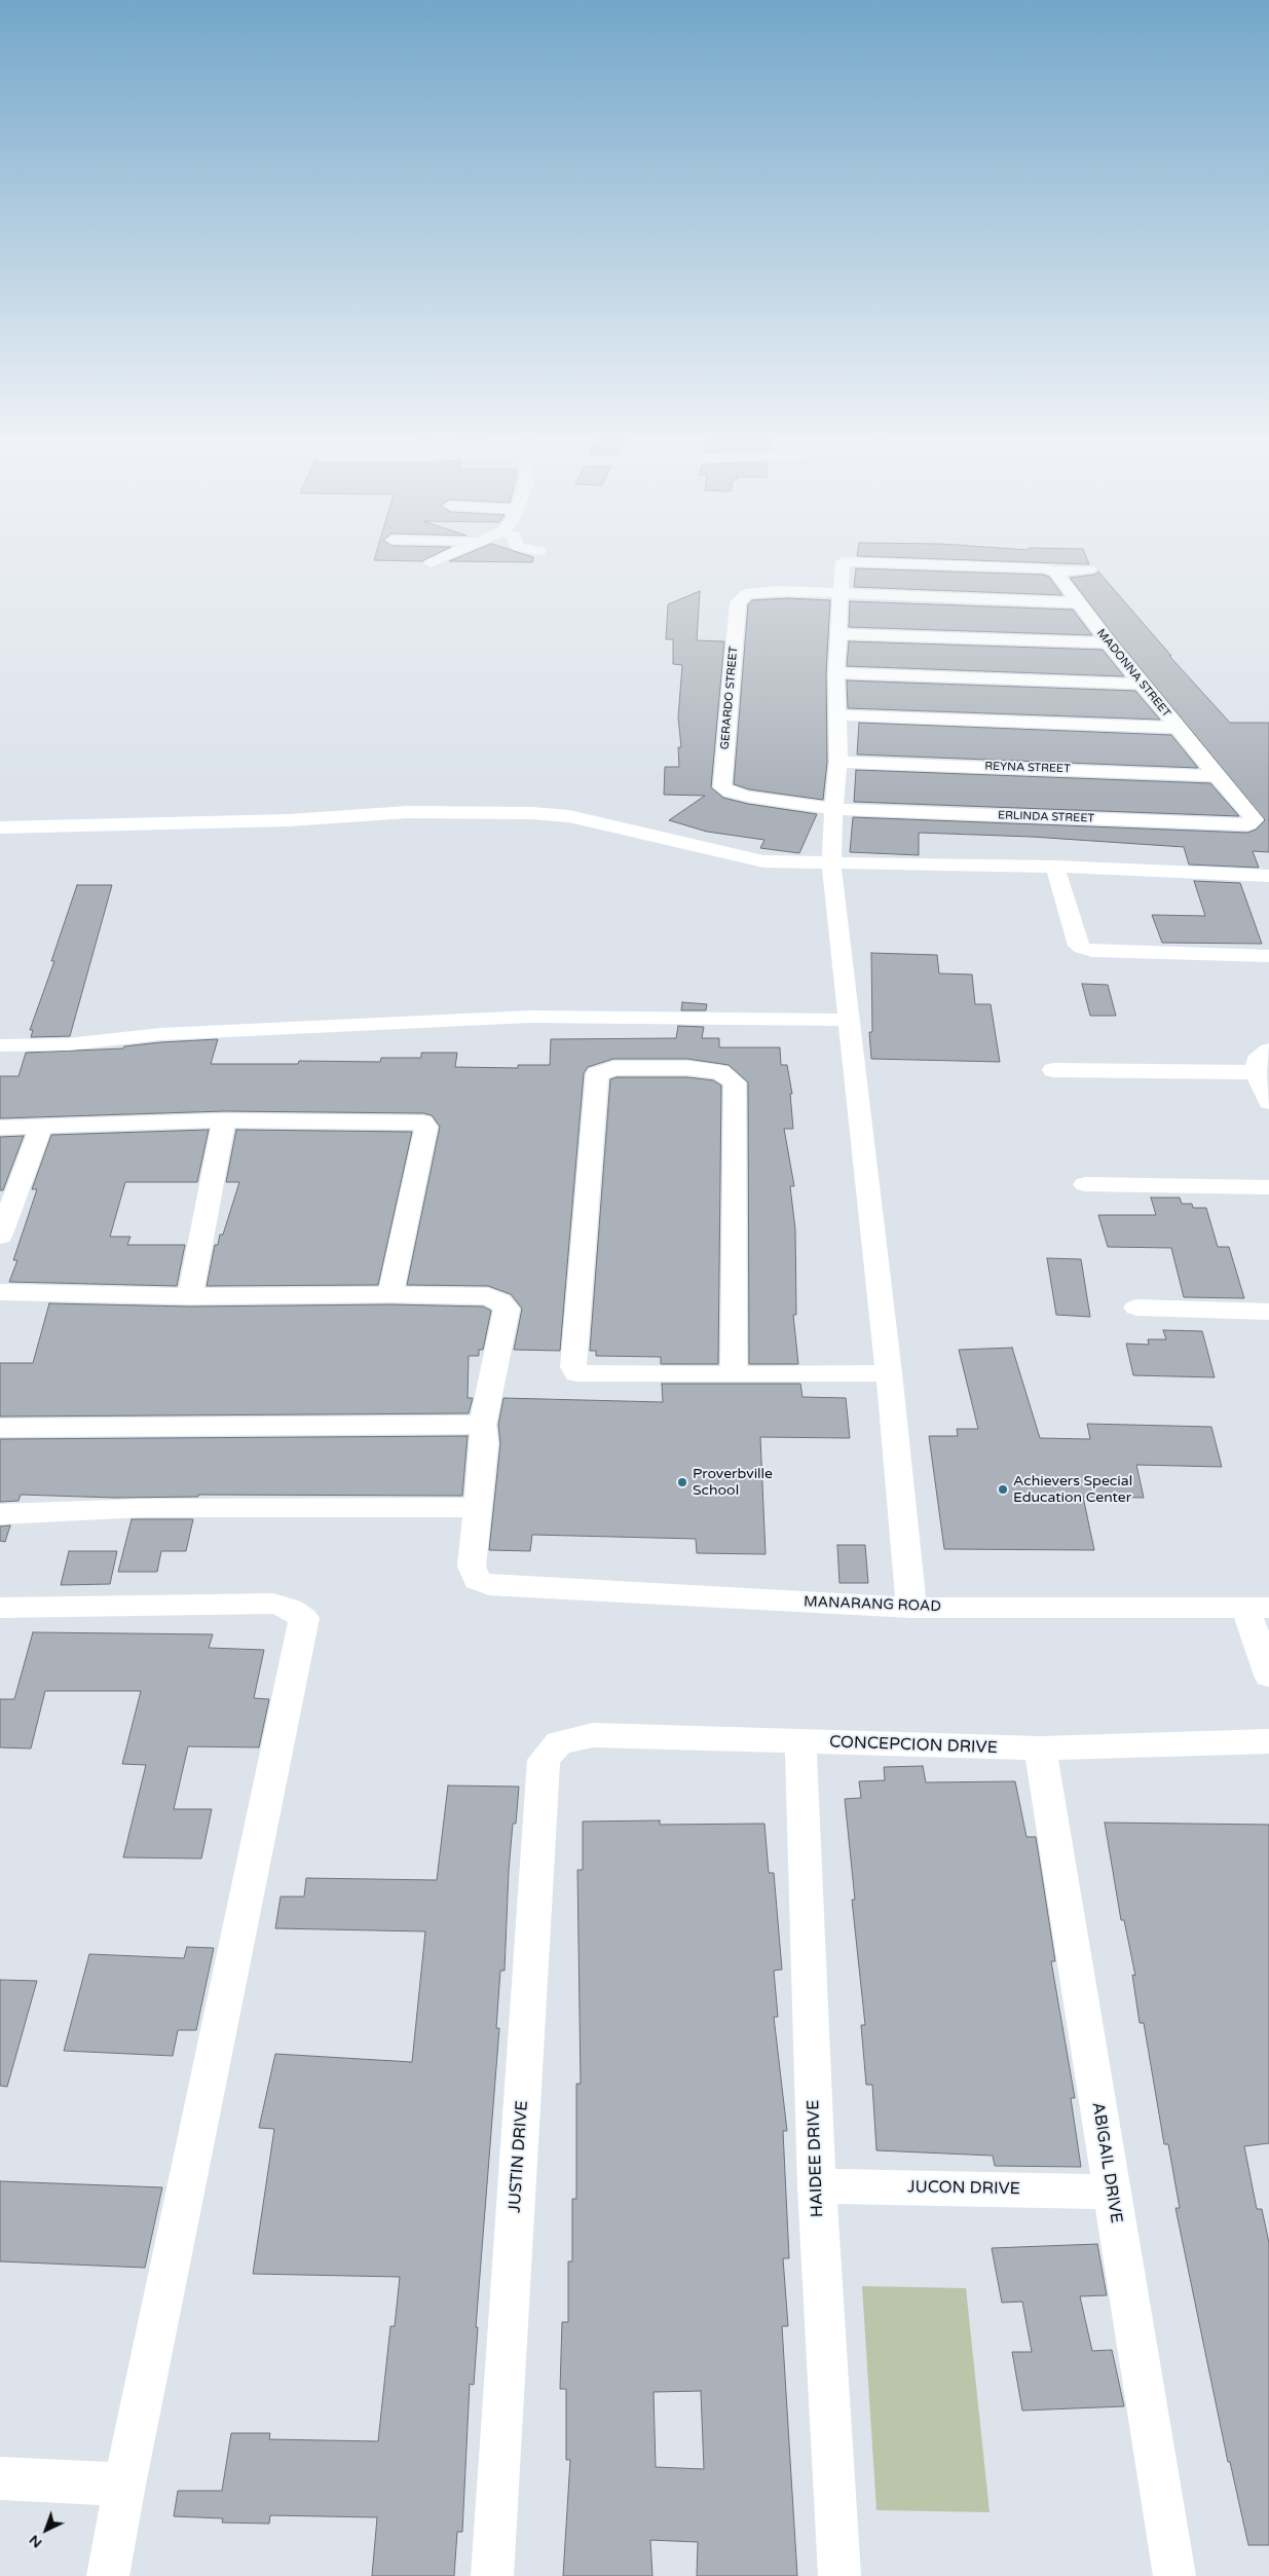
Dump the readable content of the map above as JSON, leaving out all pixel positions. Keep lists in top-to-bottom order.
{
  "streets": {
    "street": [
      "MADONNA STREET",
      "GERARDO STREET",
      "REYNA STREET",
      "ERLINDA STREET",
      "MANARANG ROAD",
      "CONCEPCION DRIVE",
      "JUSTIN DRIVE",
      "HAIDEE DRIVE",
      "ABIGAIL DRIVE",
      "JUCON DRIVE"
    ]
  },
  "crossings": [
    ["MADONNA STREET", "REYNA STREET"],
    ["MADONNA STREET", "ERLINDA STREET"],
    ["GERARDO STREET", "ERLINDA STREET"],
    ["CONCEPCION DRIVE", "JUSTIN DRIVE"],
    ["CONCEPCION DRIVE", "HAIDEE DRIVE"],
    ["CONCEPCION DRIVE", "ABIGAIL DRIVE"],
    ["HAIDEE DRIVE", "JUCON DRIVE"],
    ["ABIGAIL DRIVE", "JUCON DRIVE"]
  ],
  "places": ["Proverbville School", "Achievers Special Education Center"],
  "north": "bottom left"
}
